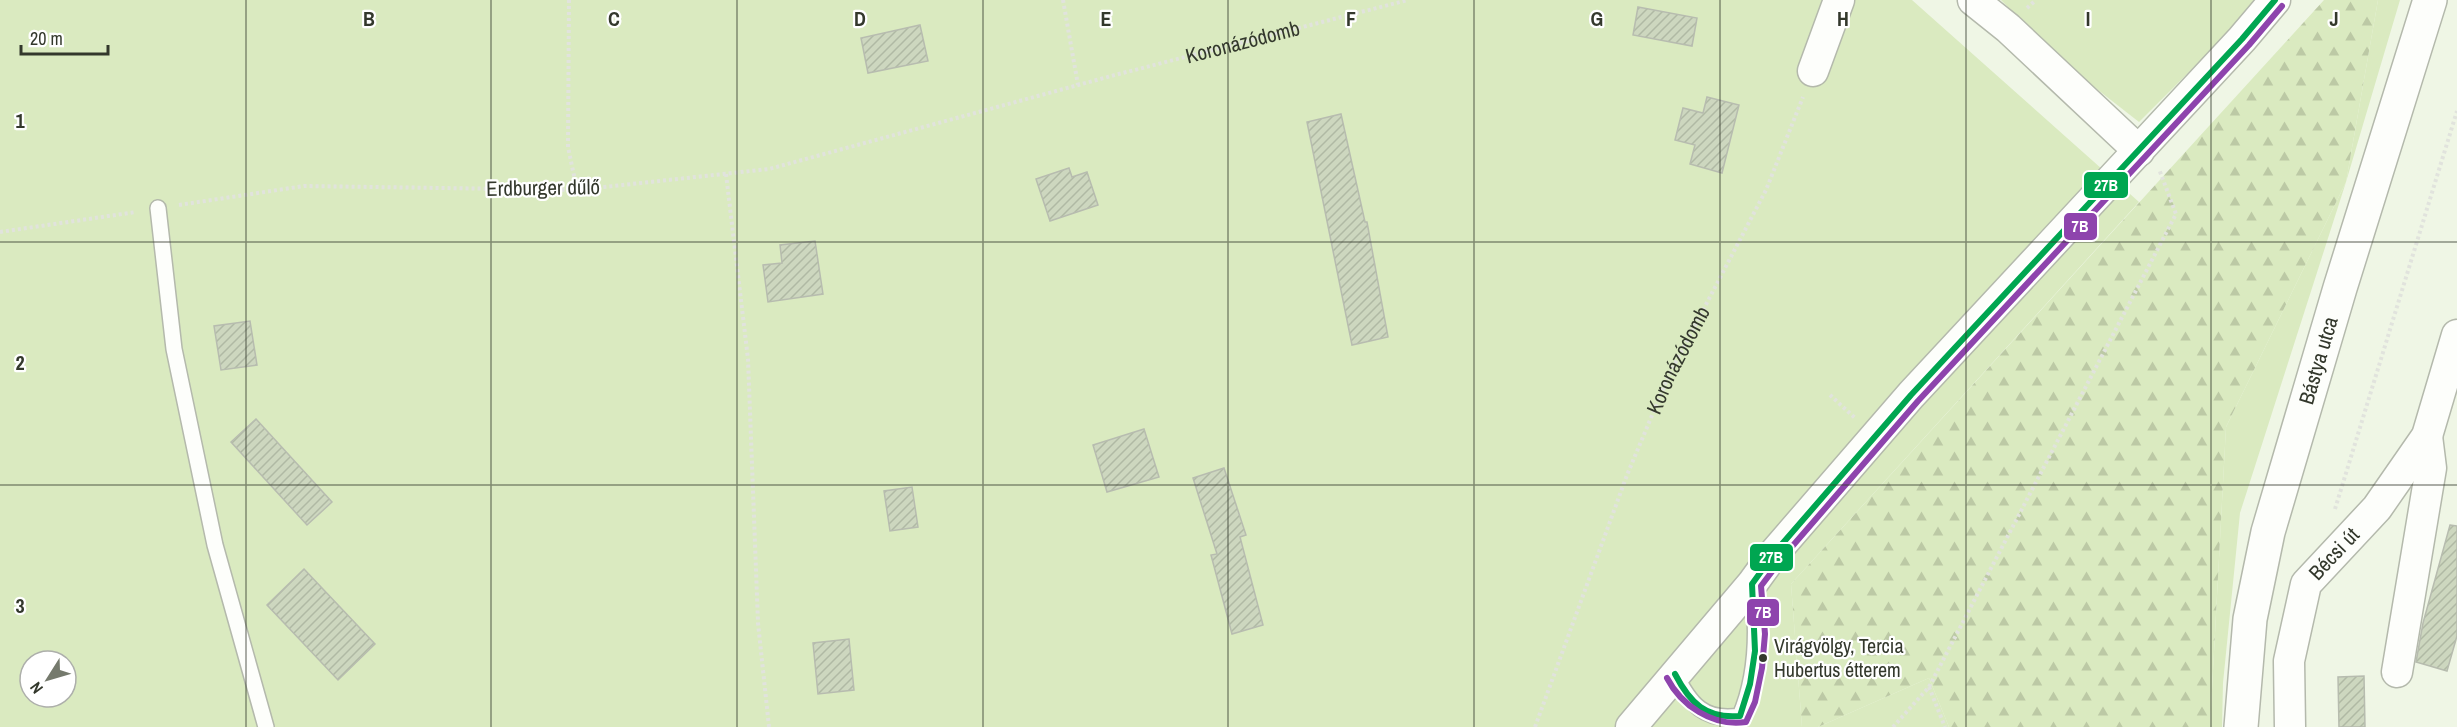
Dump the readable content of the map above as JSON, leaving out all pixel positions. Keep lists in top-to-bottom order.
{
  "streets": {
    "main road": ["Bástya utca"],
    "street": ["Bécsi út"],
    "path": ["Koronázódomb", "Erdburger dűlő"]
  },
  "crossings": [
    ["Koronázódomb", "Erdburger dűlő"]
  ],
  "places": ["Virágvölgy, Tercia Hubertus étterem"],
  "lines": ["transit line 27B", "transit line 7B"],
  "scale_bar": "20 m",
  "north": "bottom left",
  "grid": {
    "columns": [
      "B",
      "C",
      "D",
      "E",
      "F",
      "G",
      "H",
      "I",
      "J"
    ],
    "rows": ["1", "2", "3"]
  }
}
